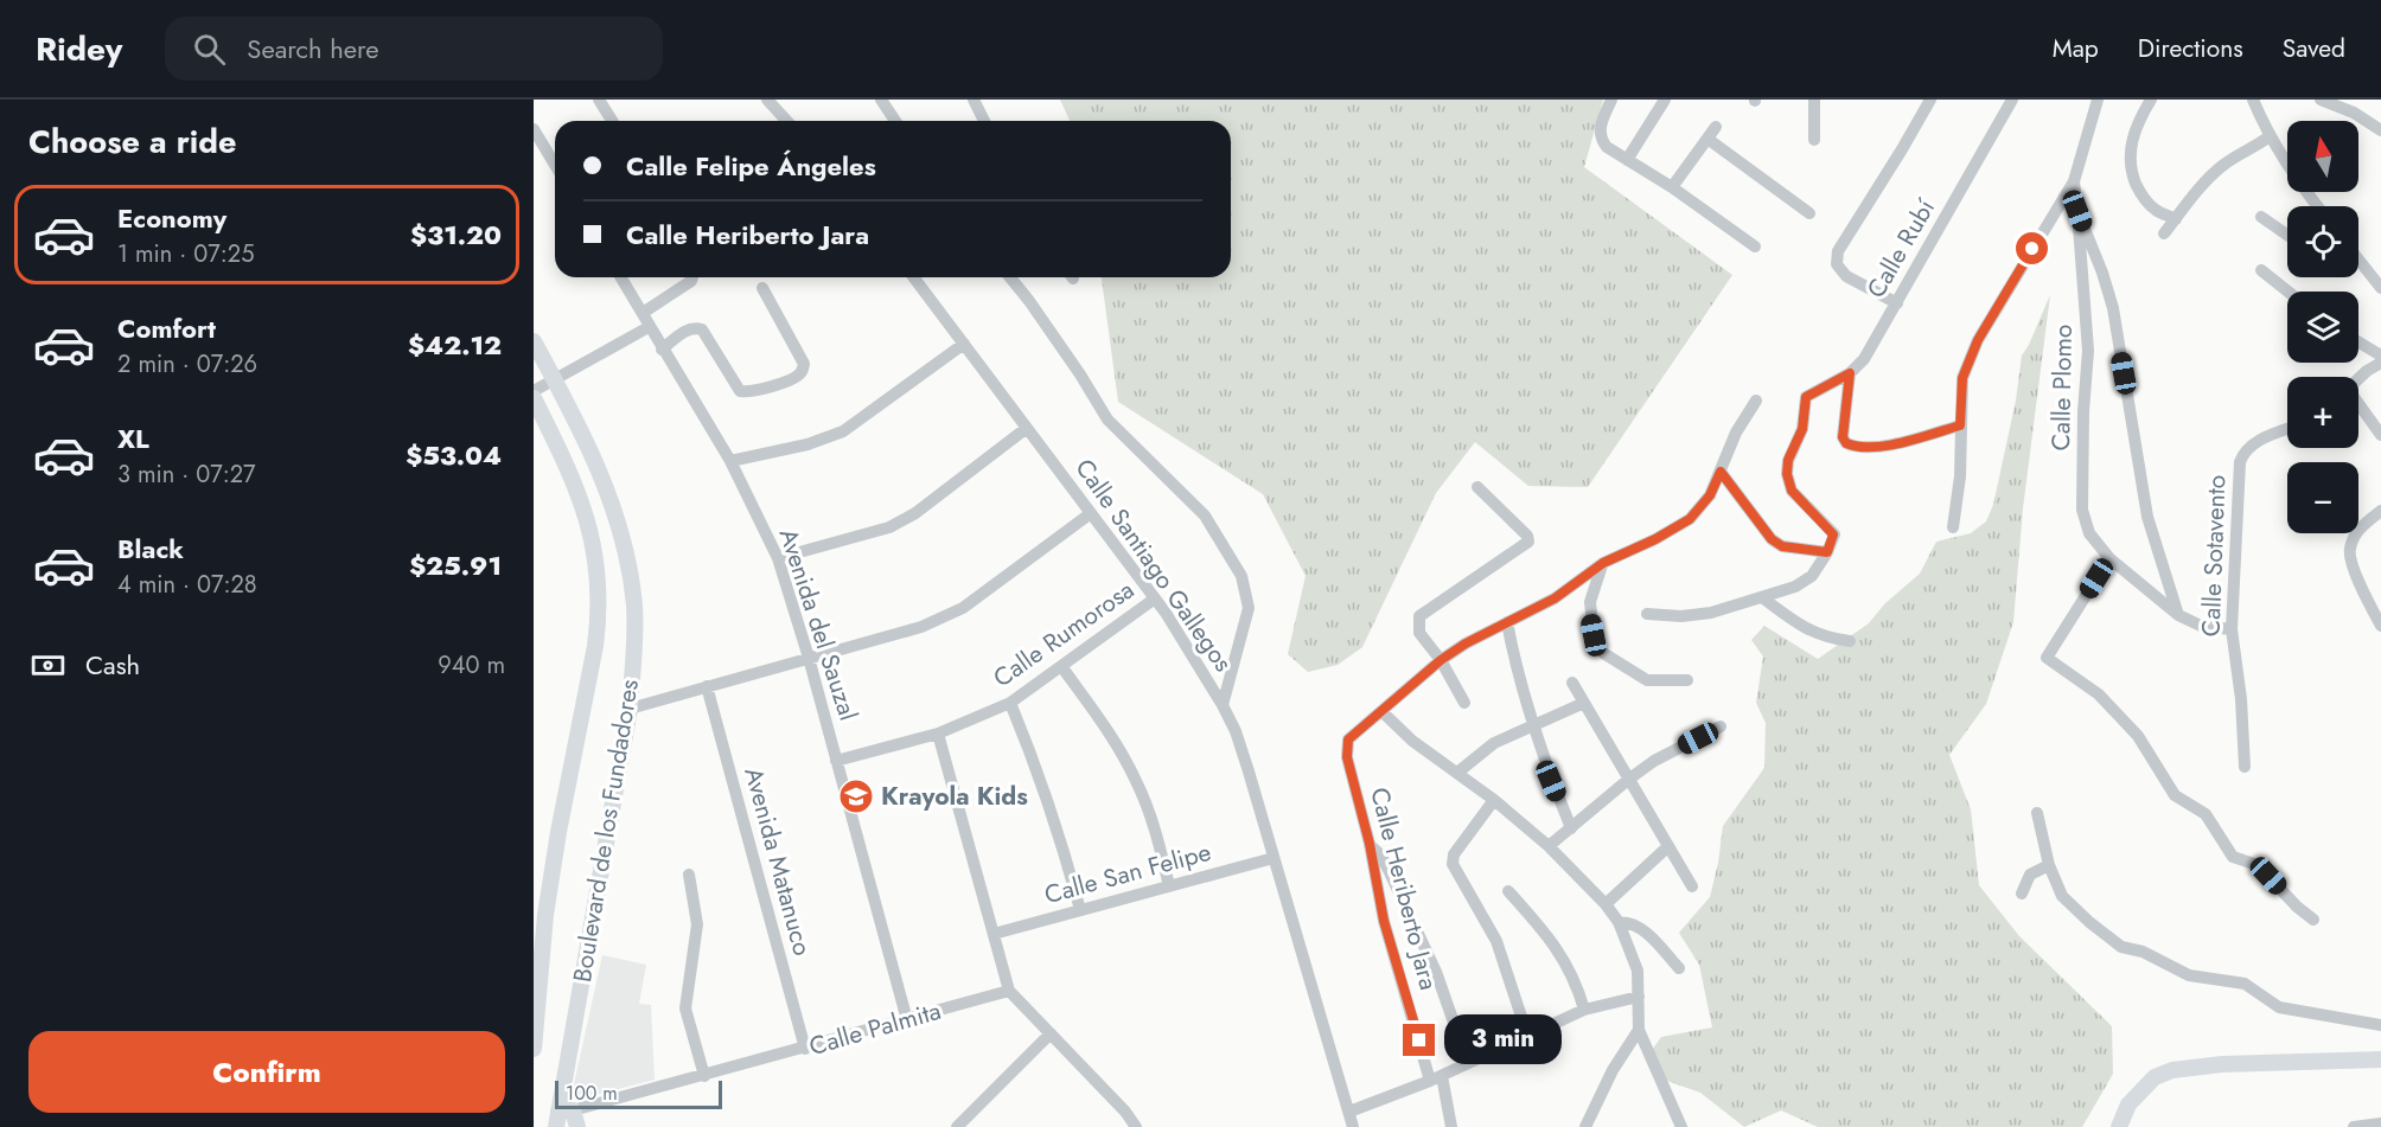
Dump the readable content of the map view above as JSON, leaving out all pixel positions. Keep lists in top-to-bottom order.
{
  "streets": {
    "main road": ["Boulevard de los Fundadores"],
    "street": [
      "Calle Rubí",
      "Calle Plomo",
      "Calle Sotavento",
      "Calle Santiago Gallegos",
      "Avenida del Sauzal",
      "Calle Rumorosa",
      "Avenida Matanuco",
      "Calle San Felipe",
      "Calle Heriberto Jara",
      "Calle Palmita"
    ]
  },
  "crossings": [
    ["Calle Plomo", "Calle Sotavento"],
    ["Calle Santiago Gallegos", "Calle Rumorosa"],
    ["Calle Santiago Gallegos", "Calle San Felipe"],
    ["Avenida del Sauzal", "Calle Rumorosa"],
    ["Avenida del Sauzal", "Calle Palmita"],
    ["Boulevard de los Fundadores", "Calle Palmita"],
    ["Avenida Matanuco", "Calle Palmita"]
  ],
  "places": {
    "school or university": ["Krayola Kids"]
  },
  "scale_bar": "100 m",
  "north": "top",
  "page": {
    "header": "Ridey",
    "search": "Search here",
    "nav": ["Map", "Directions", "Saved"],
    "heading": "Choose a ride",
    "map_buttons": ["+", "−"],
    "banner": ["Calle Felipe Ángeles", "Calle Heriberto Jara"],
    "list": [
      {
        "name": "Economy",
        "note": "1 min · 07:25",
        "value": "$31.20"
      },
      {
        "name": "Comfort",
        "note": "2 min · 07:26",
        "value": "$42.12"
      },
      {
        "name": "XL",
        "note": "3 min · 07:27",
        "value": "$53.04"
      },
      {
        "name": "Black",
        "note": "4 min · 07:28",
        "value": "$25.91"
      }
    ],
    "pay": ["Cash", "940 m"],
    "bubble": "3 min",
    "buttons": "Confirm",
    "scale": "100 m"
  }
}
